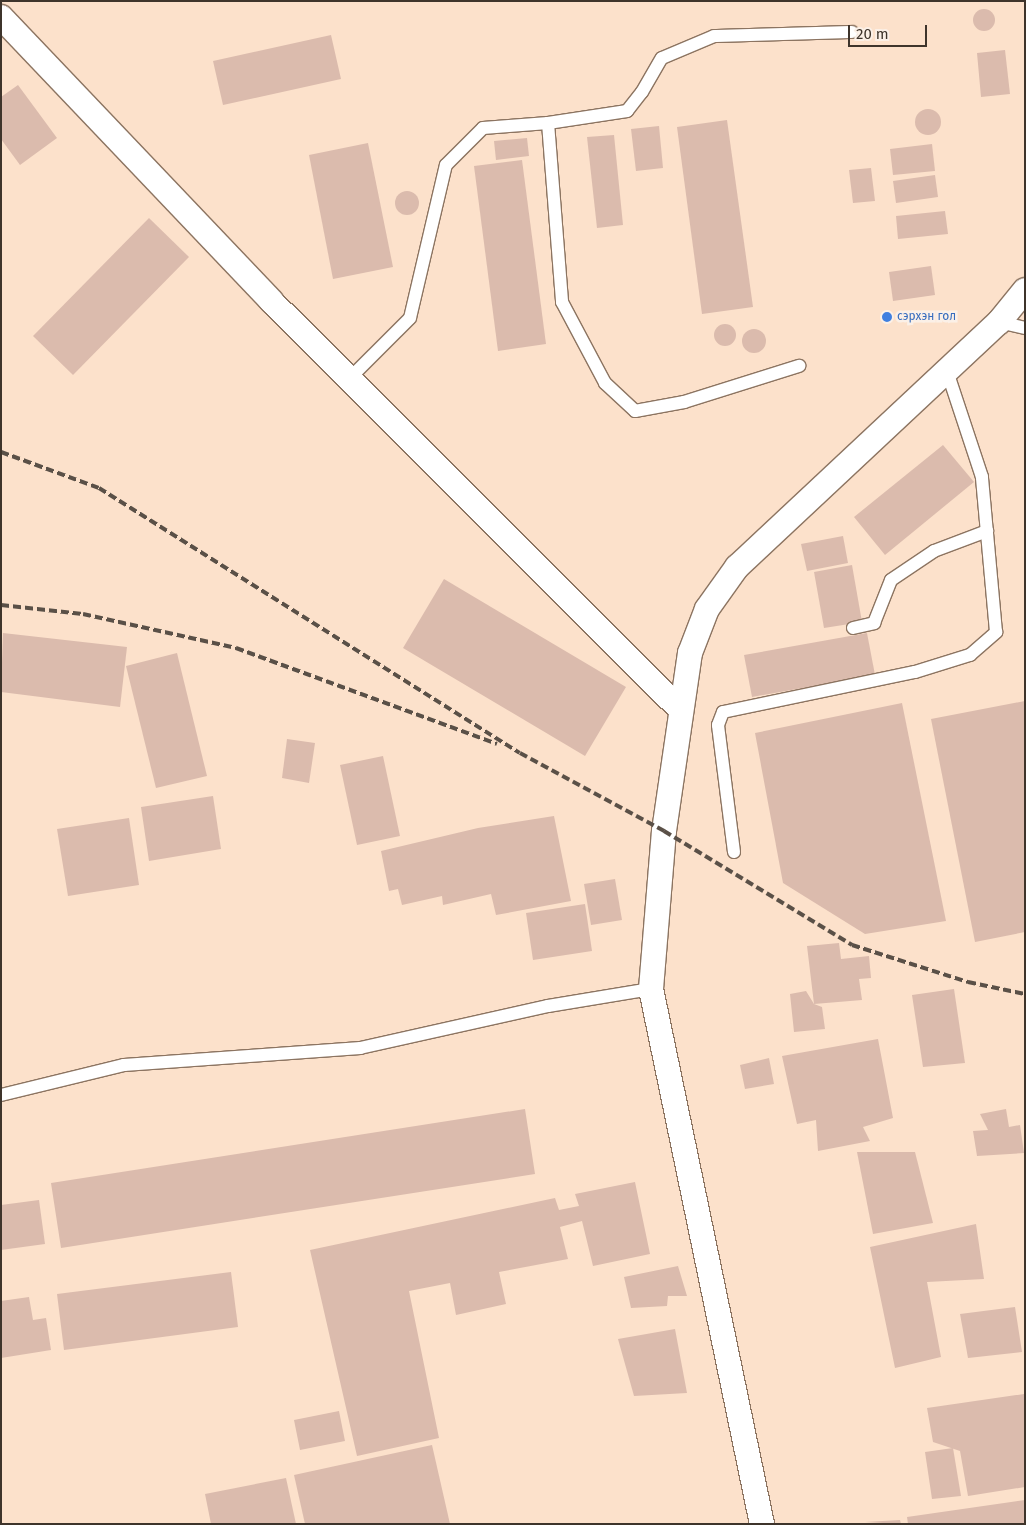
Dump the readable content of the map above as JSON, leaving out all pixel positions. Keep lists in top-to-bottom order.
{
  "places": ["сэрхэн гол"],
  "scale_bar": "20 m"
}
